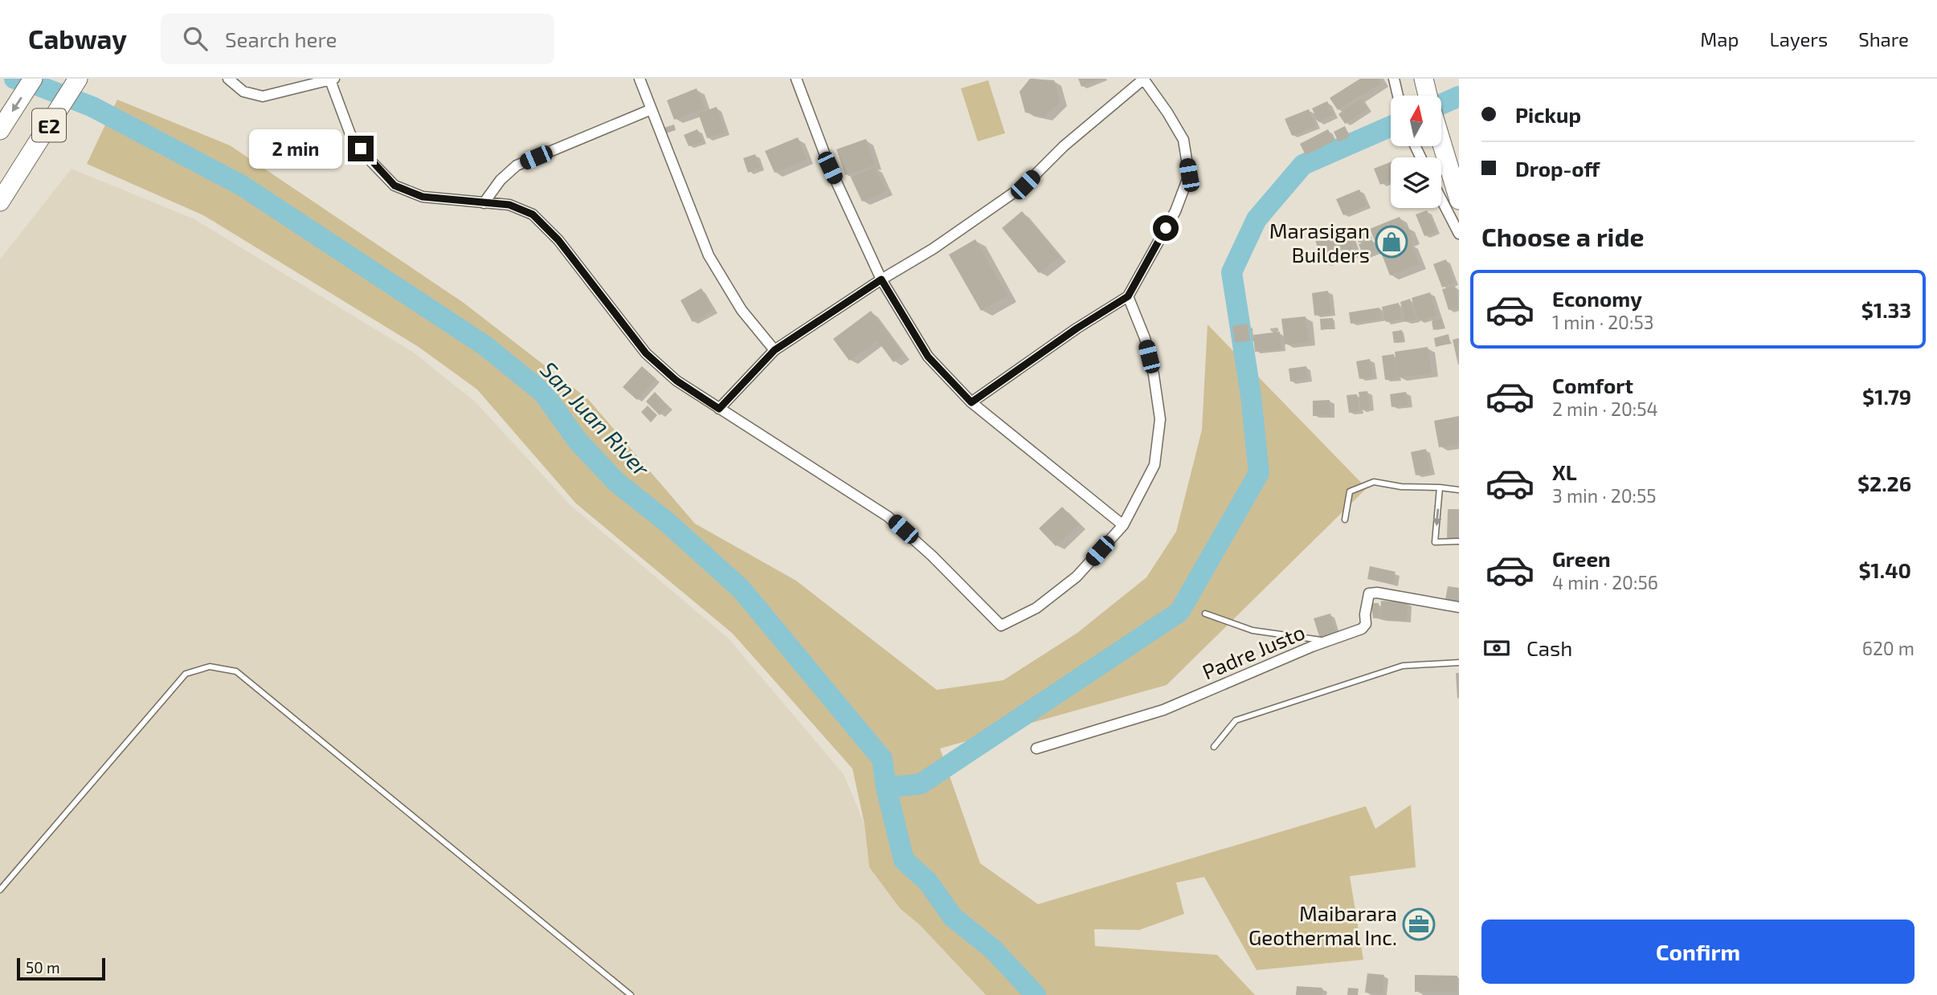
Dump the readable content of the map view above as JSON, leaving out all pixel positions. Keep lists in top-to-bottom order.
{
  "streets": {
    "highway": ["E2"],
    "street": ["Padre Justo"]
  },
  "water": ["San Juan River"],
  "places": {
    "shop": ["Marasigan Builders"],
    "office": ["Maibarara Geothermal Inc."]
  },
  "scale_bar": "50 m",
  "north": "top",
  "page": {
    "header": "Cabway",
    "search": "Search here",
    "nav": ["Map", "Layers", "Share"],
    "banner": ["Pickup", "Drop-off"],
    "bubble": "2 min",
    "heading": "Choose a ride",
    "list": [
      {
        "name": "Economy",
        "note": "1 min · 20:53",
        "value": "$1.33"
      },
      {
        "name": "Comfort",
        "note": "2 min · 20:54",
        "value": "$1.79"
      },
      {
        "name": "XL",
        "note": "3 min · 20:55",
        "value": "$2.26"
      },
      {
        "name": "Green",
        "note": "4 min · 20:56",
        "value": "$1.40"
      }
    ],
    "pay": ["Cash", "620 m"],
    "buttons": "Confirm",
    "scale": "50 m"
  }
}
